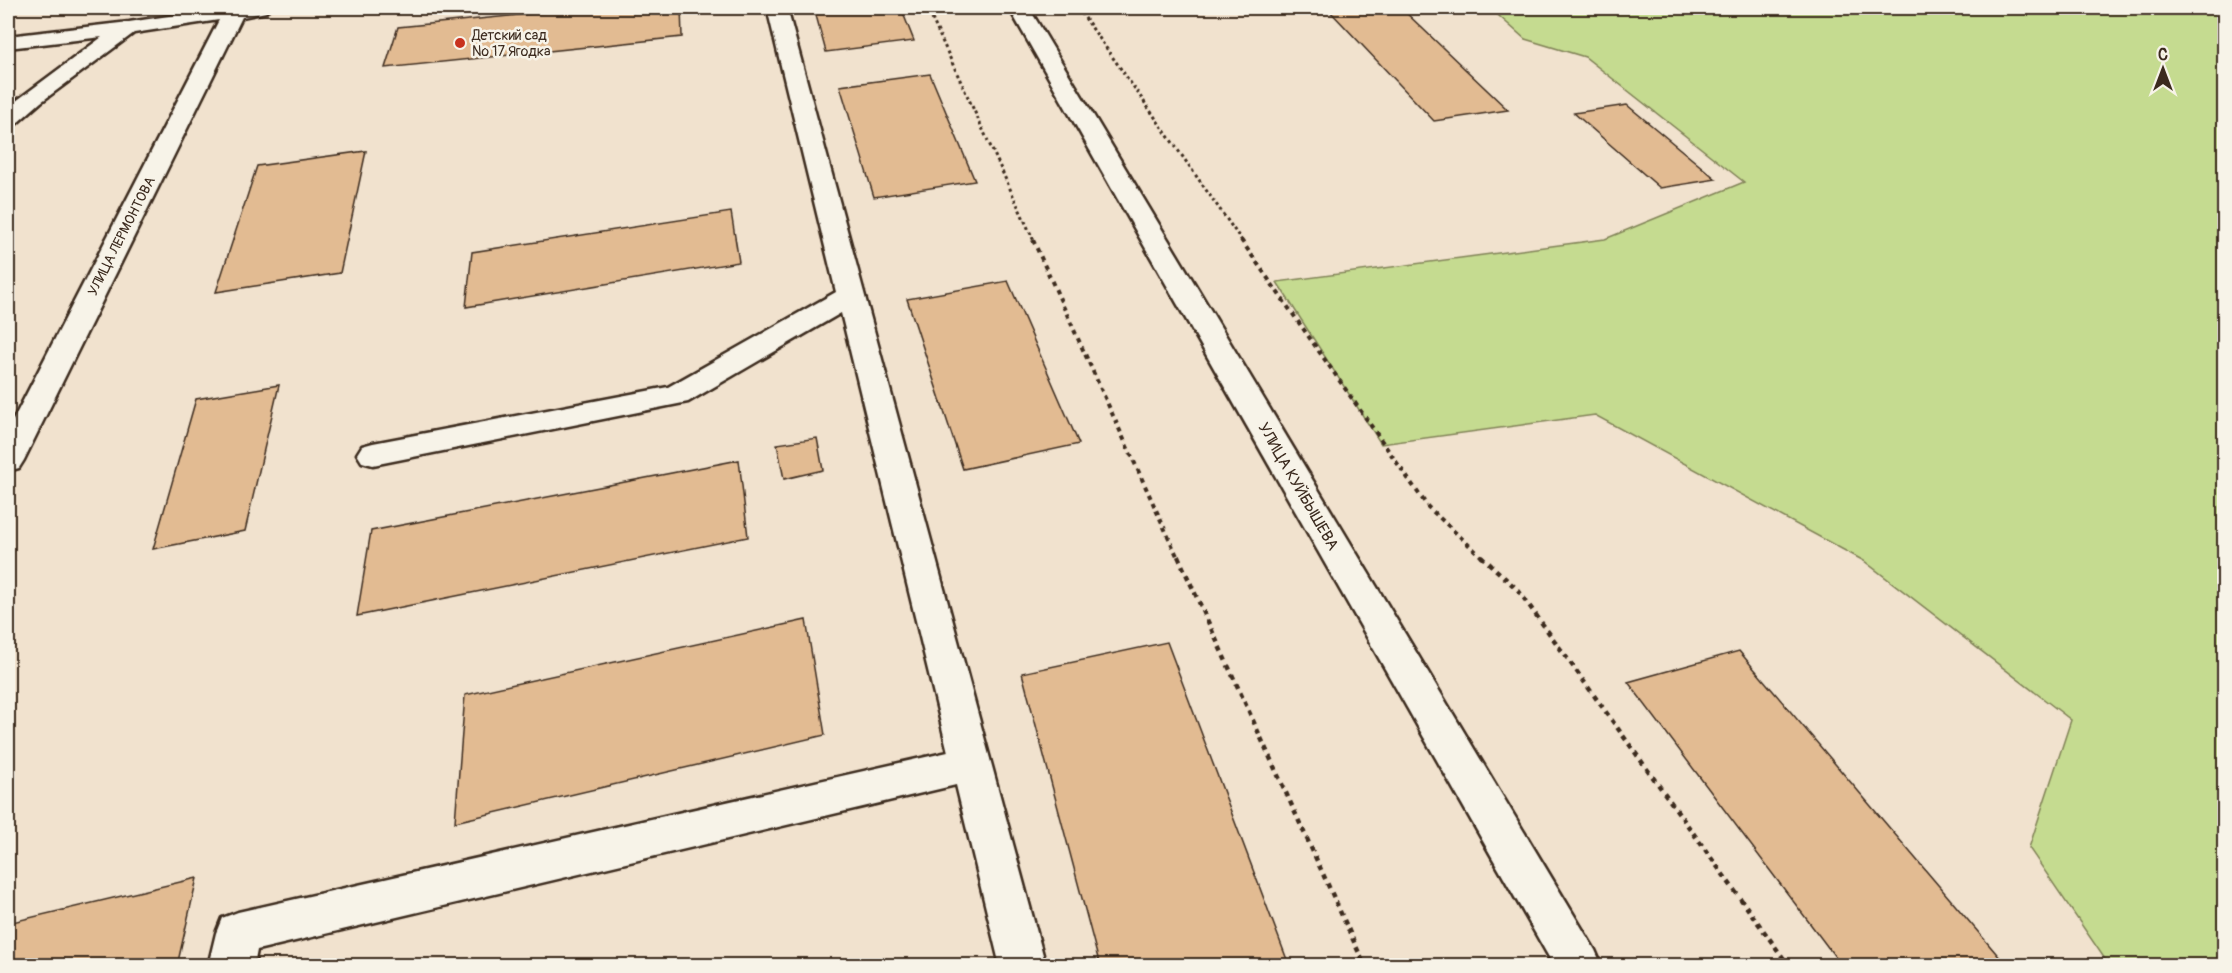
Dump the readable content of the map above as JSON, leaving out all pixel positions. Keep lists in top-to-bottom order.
{
  "streets": {
    "street": ["УЛИЦА ЛЕРМОНТОВА", "УЛИЦА КУЙБЫШЕВА"]
  },
  "places": ["Детский сад № 17 Ягодка"],
  "north": "top"
}
